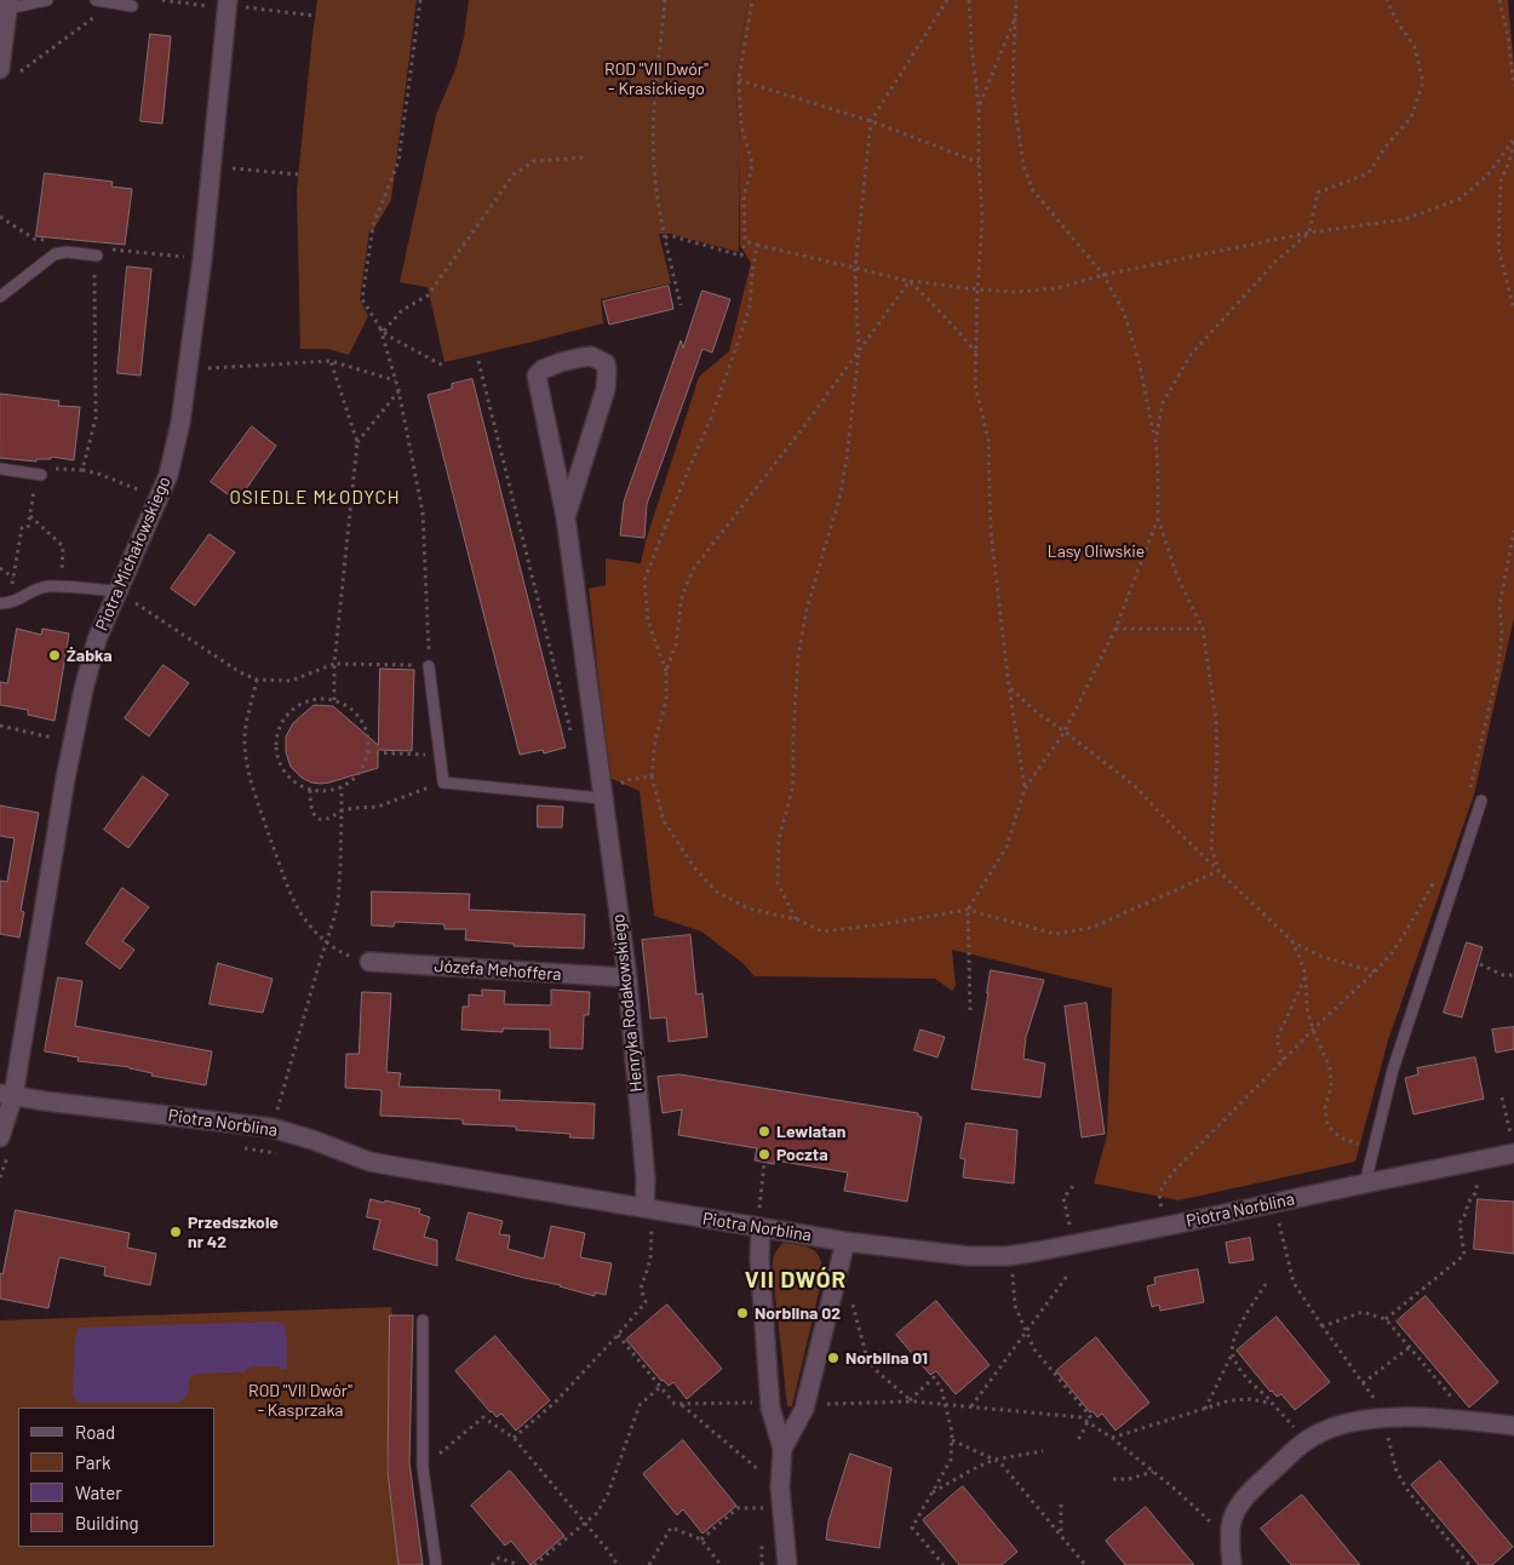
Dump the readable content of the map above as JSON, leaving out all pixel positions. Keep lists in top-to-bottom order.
{
  "streets": {
    "street": [
      "Piotra Michałowskiego",
      "Józefa Mehoffera",
      "Henryka Rodakowskiego",
      "Piotra Norblina"
    ]
  },
  "crossings": [
    ["Piotra Michałowskiego", "Piotra Norblina"],
    ["Józefa Mehoffera", "Henryka Rodakowskiego"],
    ["Henryka Rodakowskiego", "Piotra Norblina"]
  ],
  "districts": ["OSIEDLE MŁODYCH", "VII DWÓR"],
  "parks": ["ROD \"VII Dwór\" - Krasickiego", "Lasy Oliwskie", "ROD \"VII Dwór\" - Kasprzaka"],
  "places": [
    "Żabka",
    "Lewiatan",
    "Poczta",
    "Przedszkole nr 42",
    "Norblina 02",
    "Norblina 01"
  ],
  "legend": [
    "Road",
    "Park",
    "Water",
    "Building"
  ]
}
